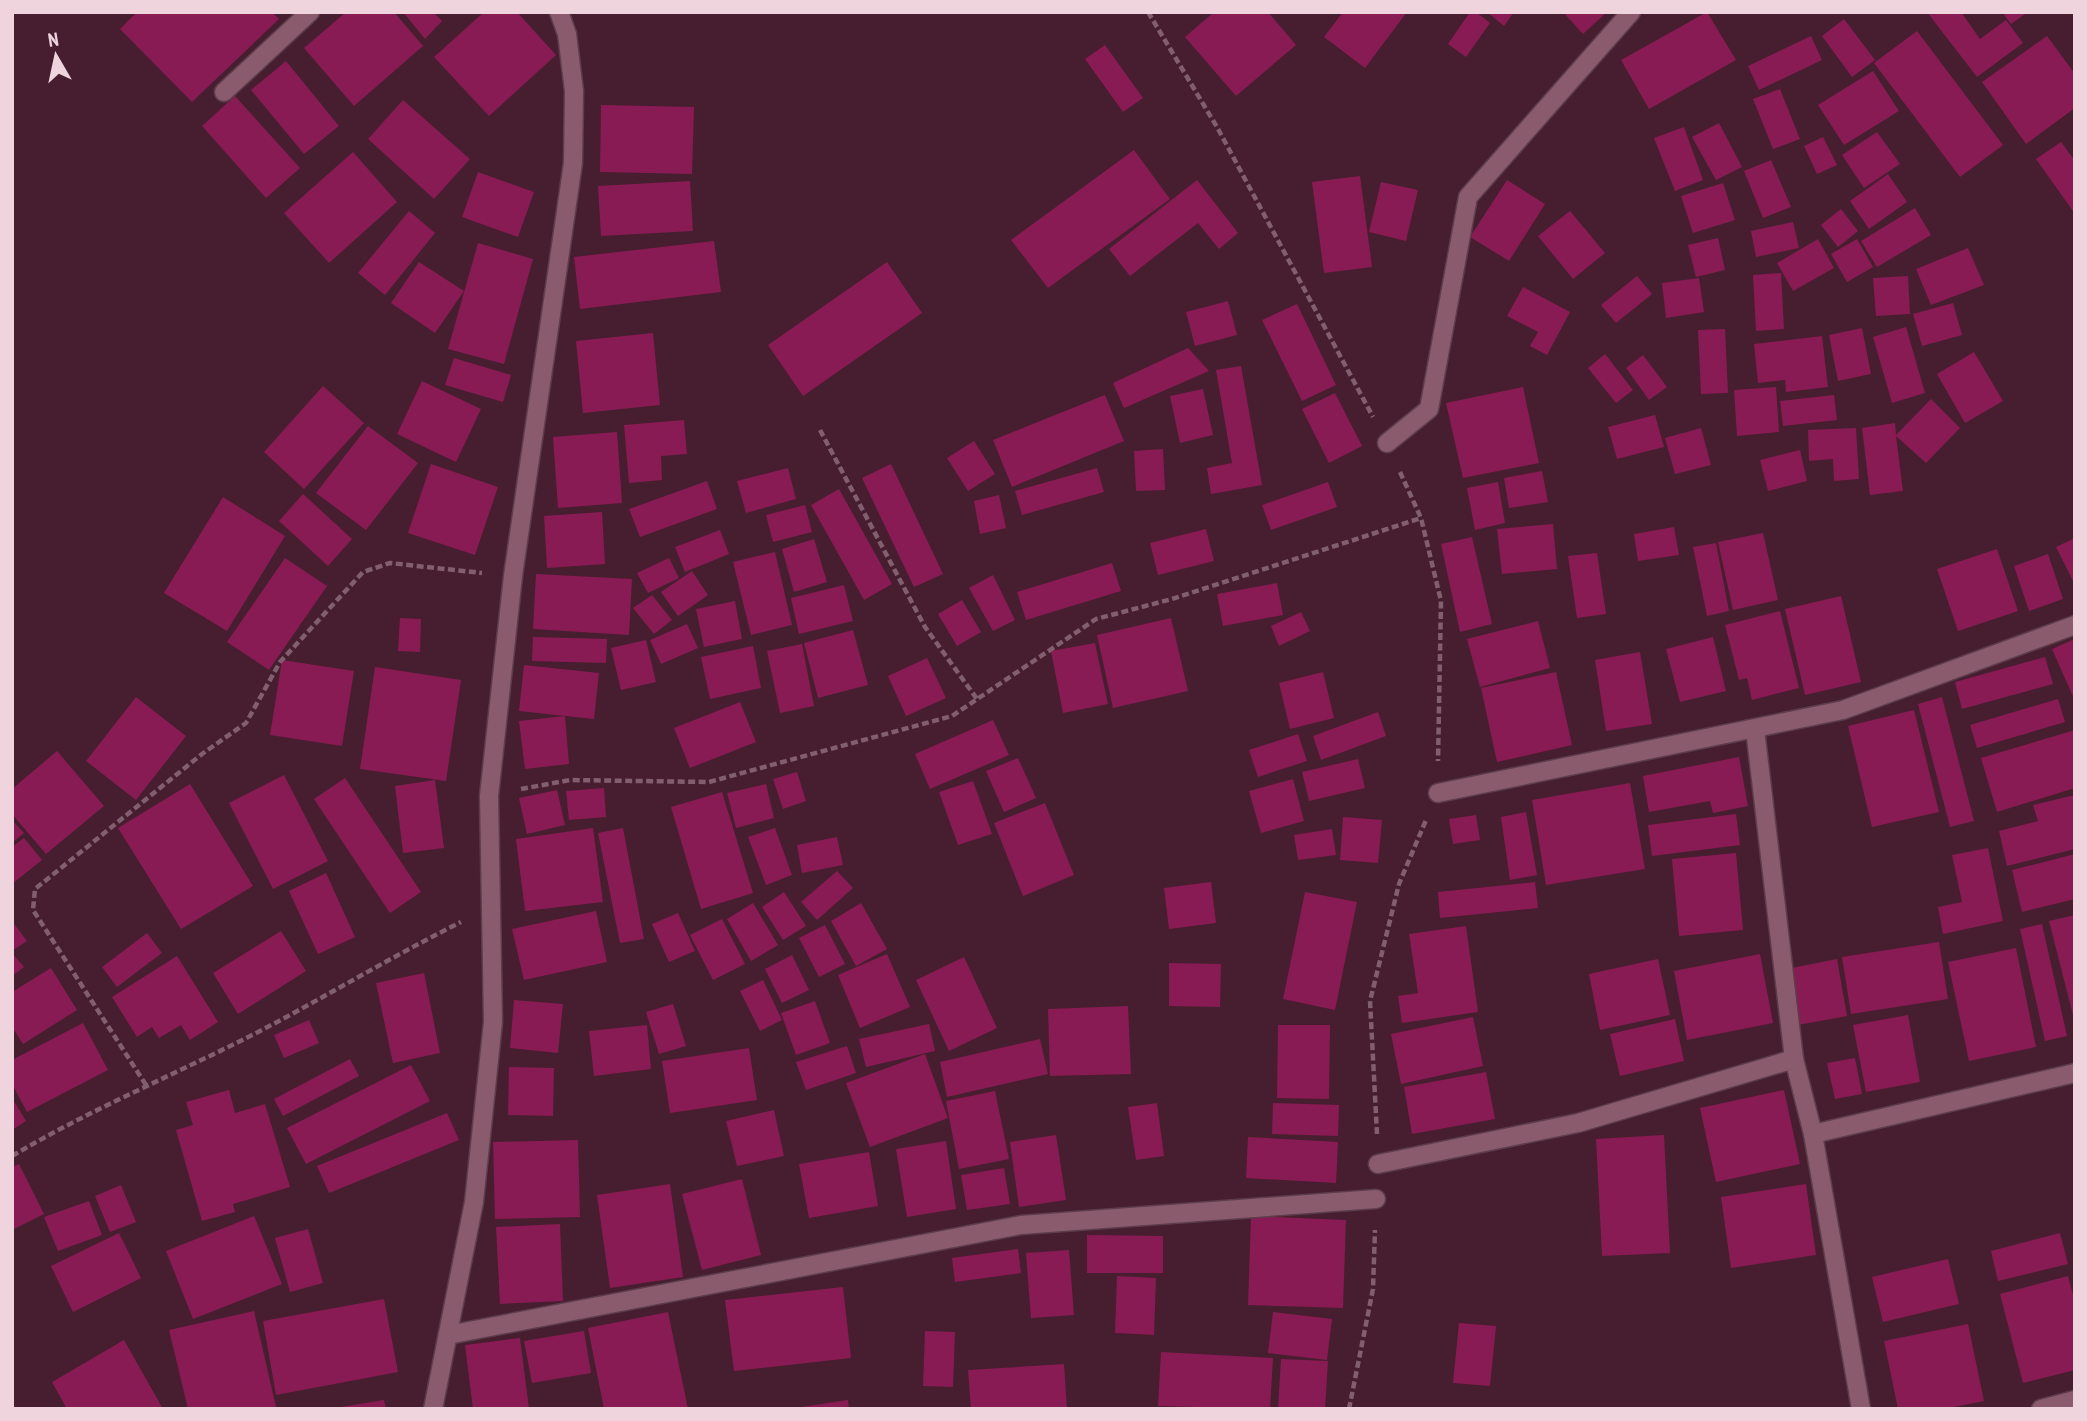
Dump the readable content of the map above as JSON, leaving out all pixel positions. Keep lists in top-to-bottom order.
{
  "north": "top"
}
